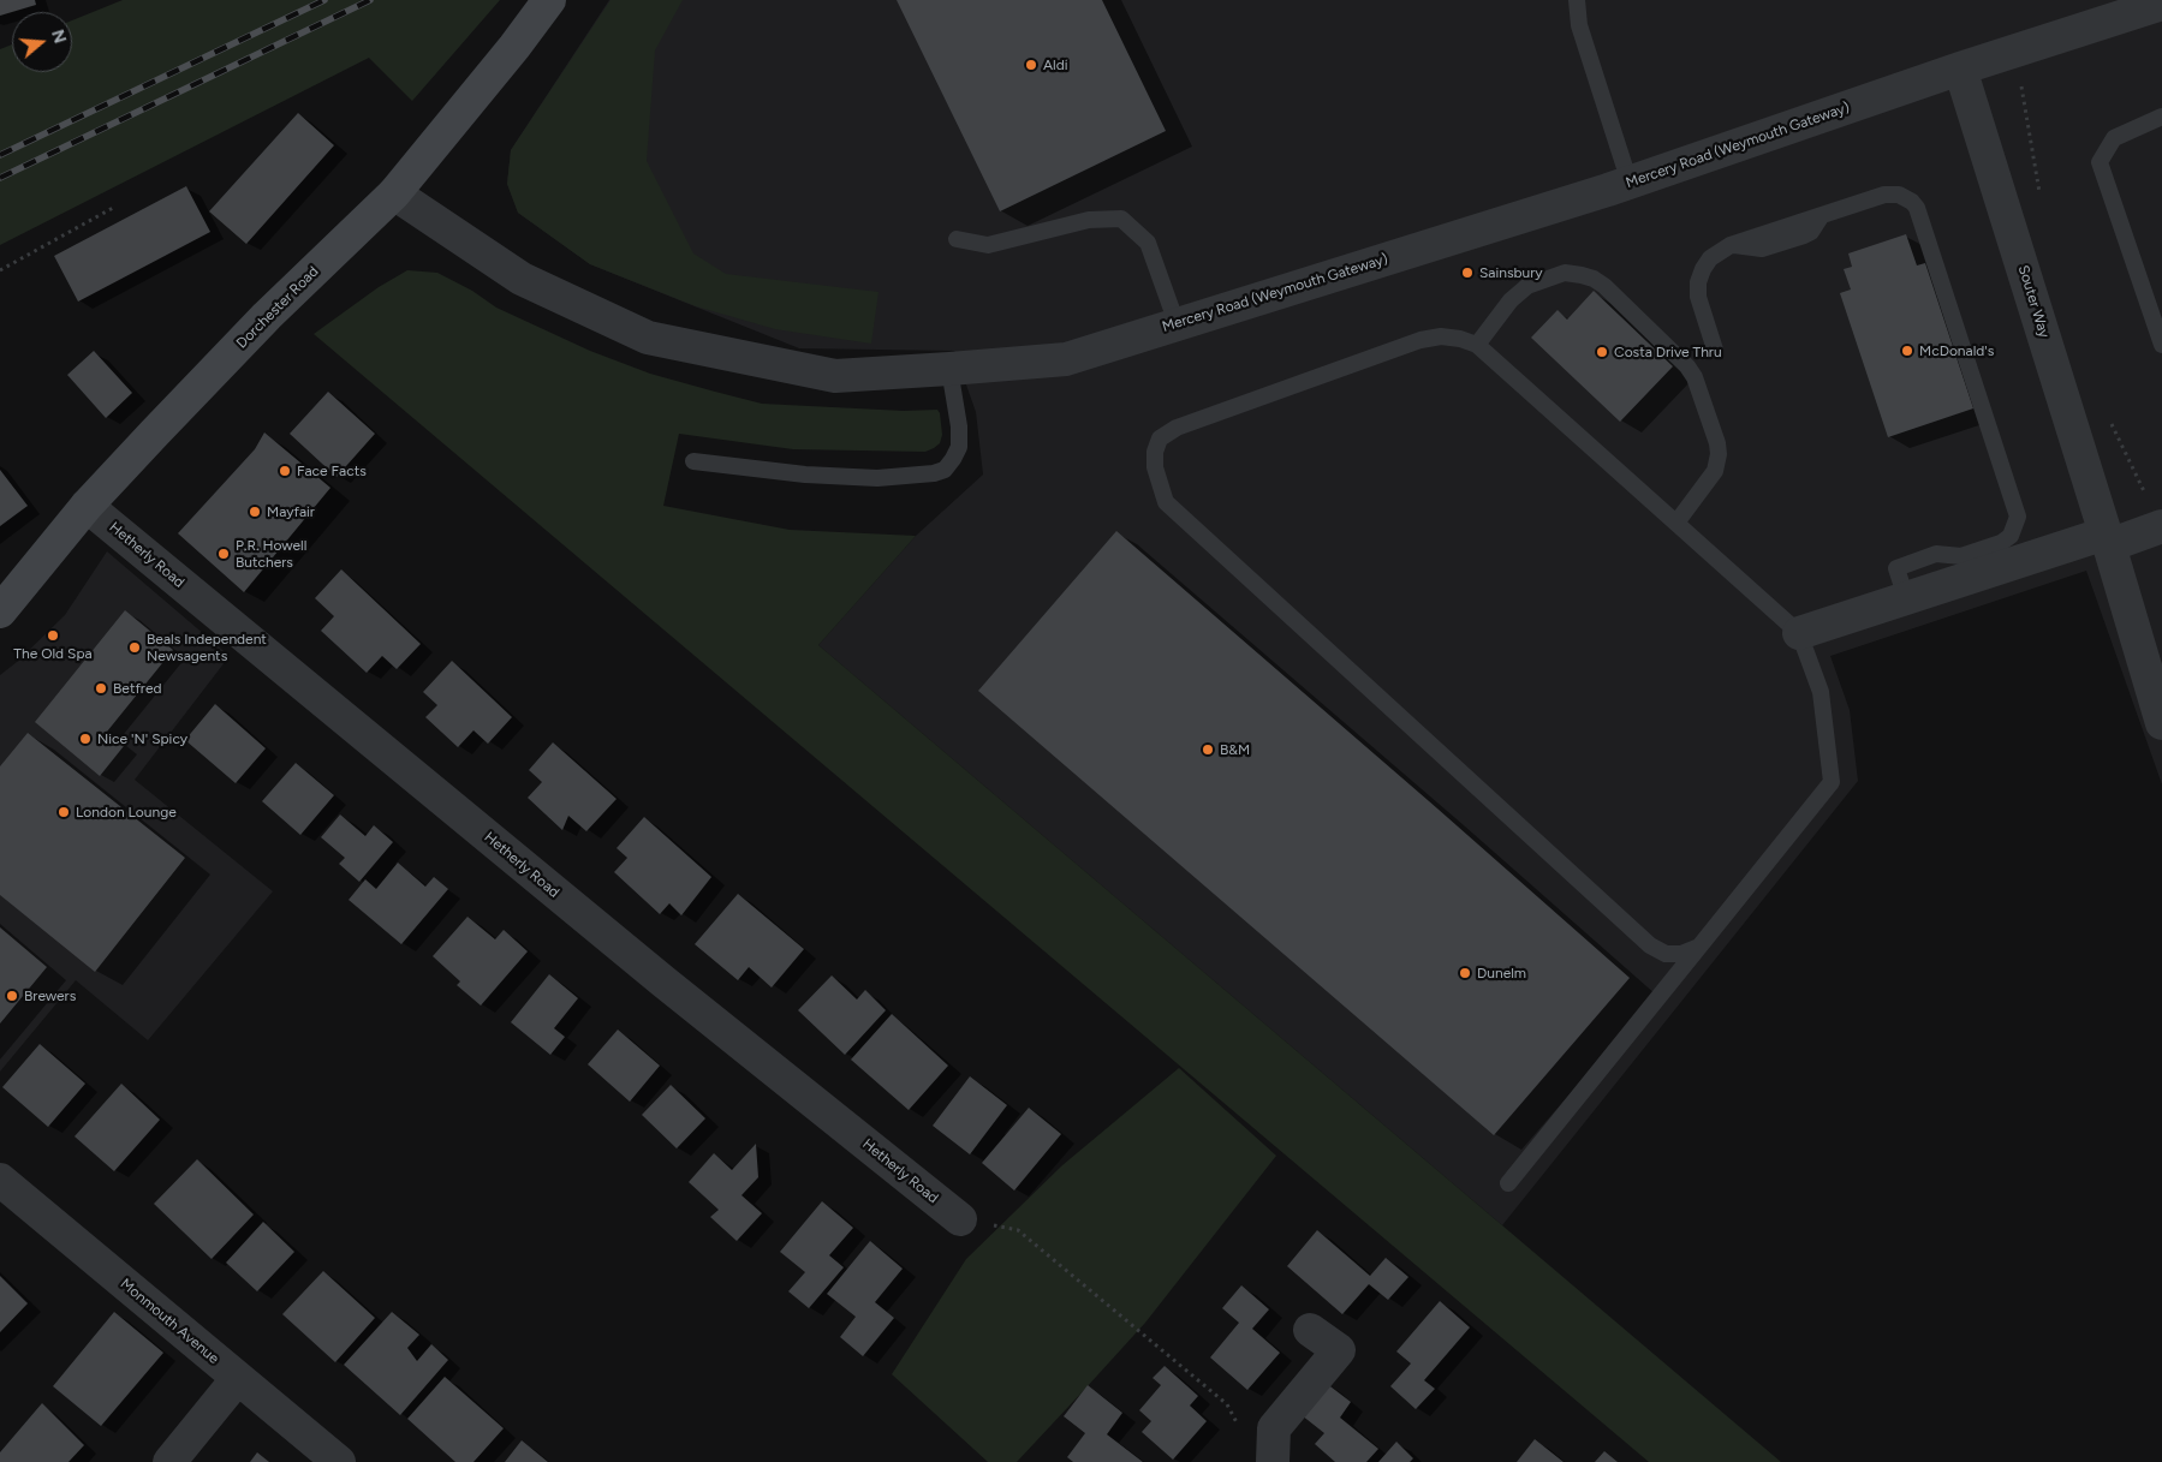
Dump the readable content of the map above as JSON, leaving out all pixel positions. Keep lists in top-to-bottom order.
{
  "streets": {
    "main road": ["Dorchester Road"],
    "street": [
      "Mercery Road (Weymouth Gateway)",
      "Souter Way",
      "Hetherly Road",
      "Monmouth Avenue"
    ]
  },
  "crossings": [
    ["Mercery Road (Weymouth Gateway)", "Souter Way"],
    ["Mercery Road (Weymouth Gateway)", "Dorchester Road"],
    ["Dorchester Road", "Hetherly Road"]
  ],
  "places": [
    "Aldi",
    "Sainsbury",
    "McDonald's",
    "Costa Drive Thru",
    "Face Facts",
    "Mayfair",
    "P.R. Howell Butchers",
    "The Old Spa",
    "Beals Independent Newsagents",
    "Betfred",
    "Nice 'N' Spicy",
    "B&M",
    "London Lounge",
    "Dunelm",
    "Brewers"
  ],
  "north": "right"
}
